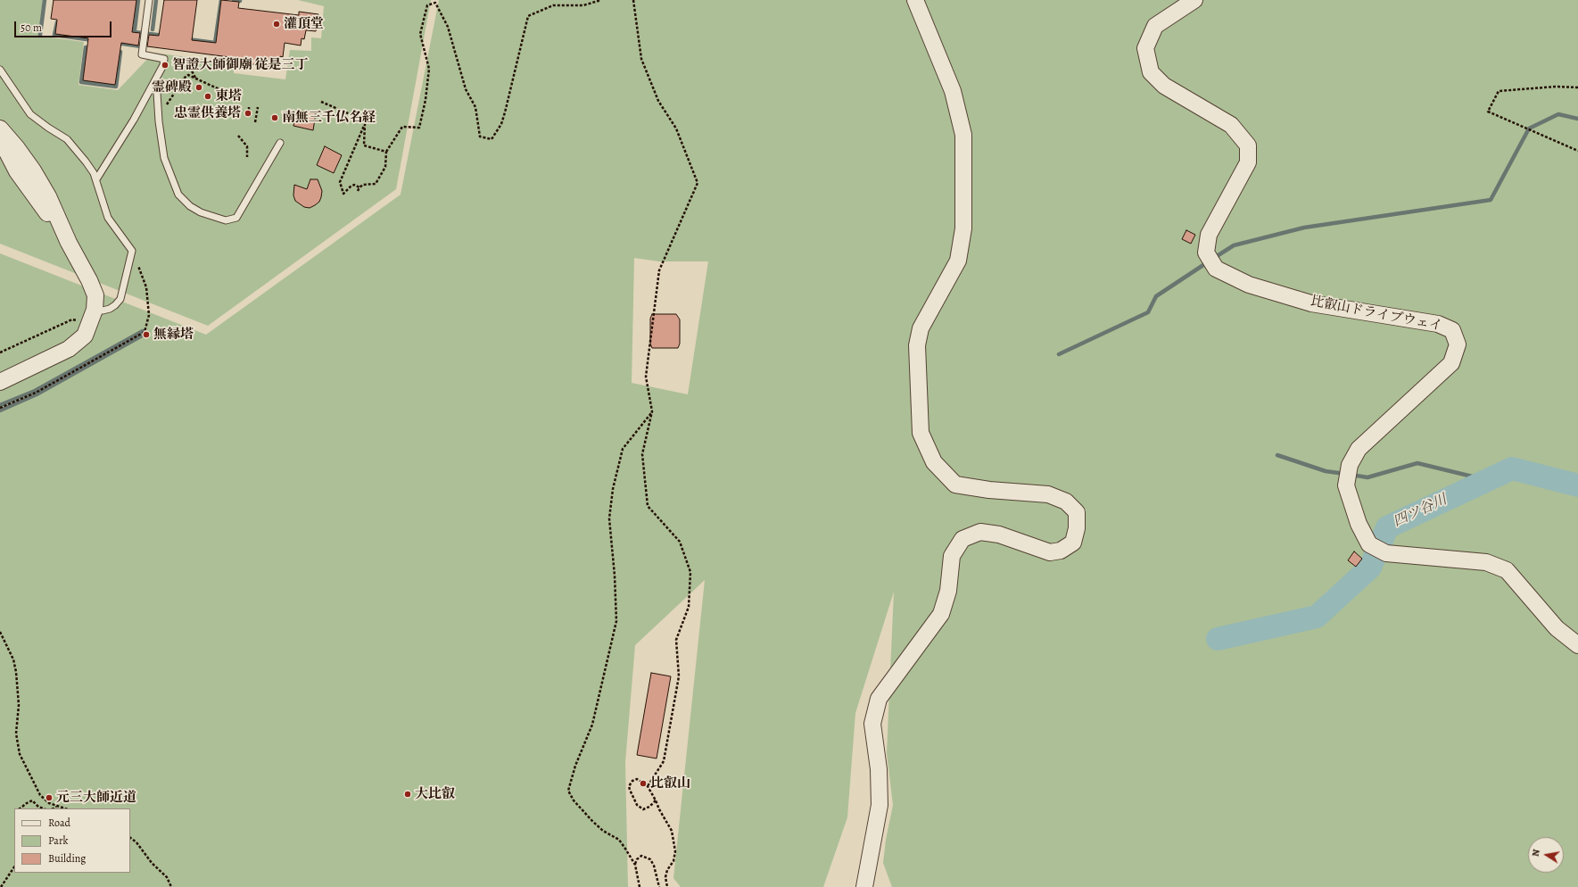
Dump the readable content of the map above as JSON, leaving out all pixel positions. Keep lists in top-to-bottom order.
{
  "streets": {
    "street": ["比叡山ドライブウェイ"]
  },
  "water": ["四ツ谷川"],
  "places": [
    "灌頂堂",
    "智證大師御廟 従是三丁",
    "霊碑殿",
    "東塔",
    "忠霊供養塔",
    "南無三千仏名経",
    "無縁塔",
    "比叡山",
    "大比叡",
    "元三大師近道"
  ],
  "legend": ["Road", "Park", "Building"],
  "scale_bar": "50 m",
  "north": "left"
}
